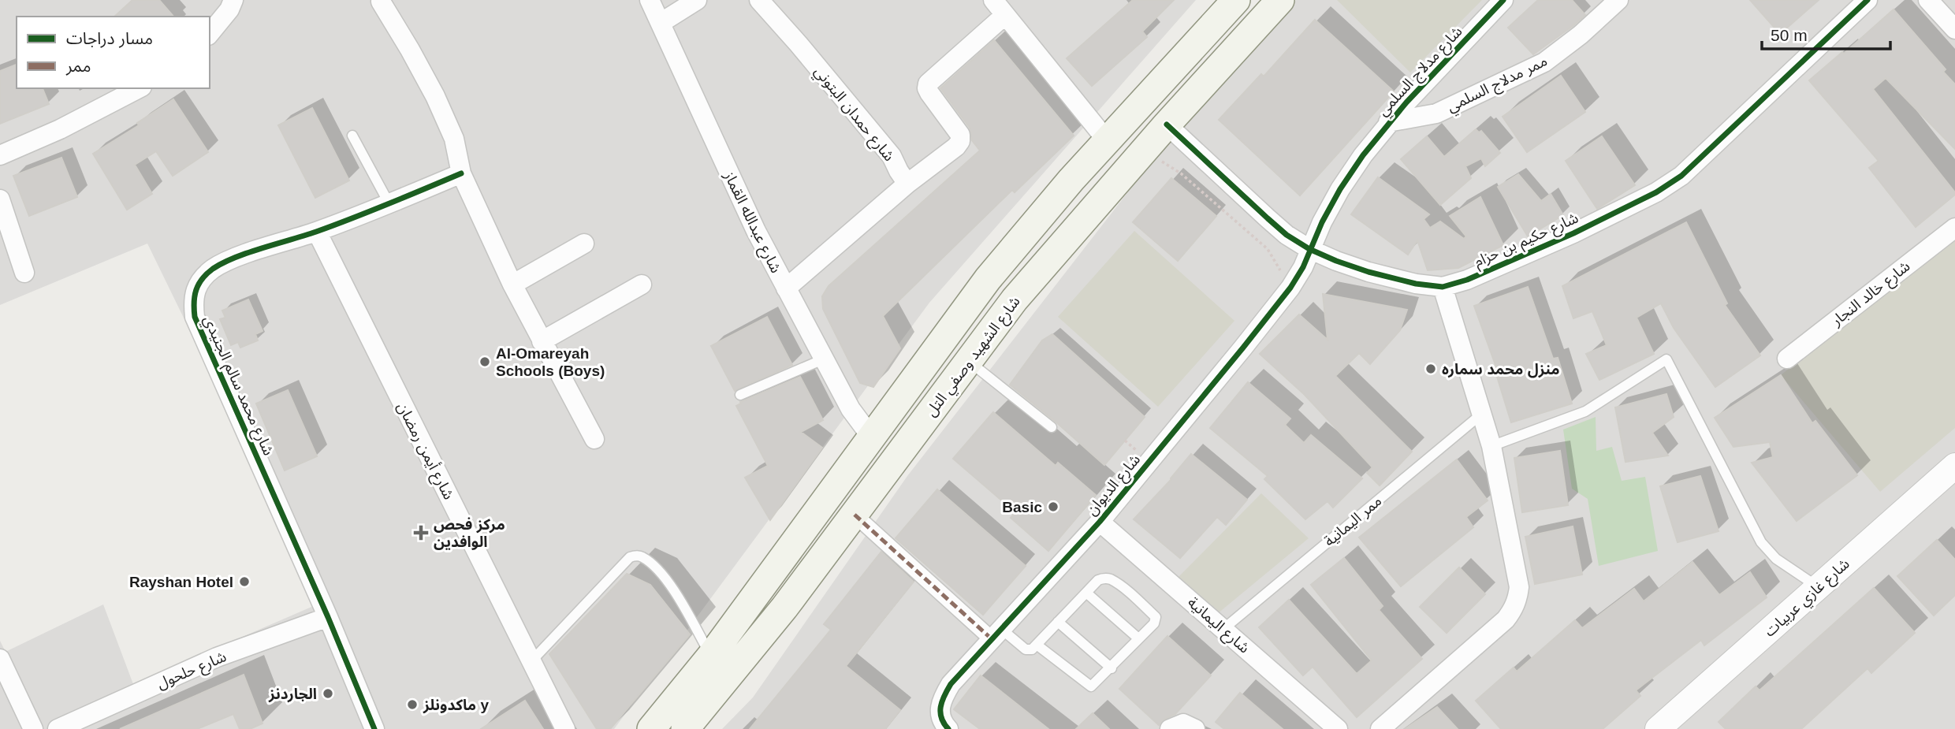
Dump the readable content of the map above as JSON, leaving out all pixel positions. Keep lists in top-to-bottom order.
{
  "streets": {
    "main road": ["شارع الشهيد وصفي التل"],
    "street": [
      "شارع مدلاج السلمي",
      "ممر مدلاج السلمي",
      "شارع حمدان البتوني",
      "شارع عبدالله القماز",
      "شارع حكيم بن حزام",
      "شارع خالد النجار",
      "شارع محمد سالم الجنيدي",
      "شارع أيمن رمضان",
      "شارع الديوان",
      "شارع غازي عربيات",
      "شارع اليمانية",
      "شارع حلحول"
    ],
    "lane": ["ممر اليمانية"]
  },
  "crossings": [
    ["شارع مدلاج السلمي", "ممر مدلاج السلمي"],
    ["شارع مدلاج السلمي", "شارع حكيم بن حزام"],
    ["شارع مدلاج السلمي", "شارع الديوان"],
    ["شارع حكيم بن حزام", "شارع الشهيد وصفي التل"],
    ["شارع حكيم بن حزام", "شارع الديوان"],
    ["شارع محمد سالم الجنيدي", "شارع أيمن رمضان"],
    ["شارع محمد سالم الجنيدي", "شارع حلحول"],
    ["شارع الديوان", "شارع اليمانية"],
    ["ممر اليمانية", "شارع اليمانية"]
  ],
  "places": {
    "other": [
      "Al-Omareyah Schools (Boys)",
      "منزل محمد سماره",
      "Basic",
      "Rayshan Hotel",
      "الجاردنز",
      "ماكدونلز y"
    ],
    "health": ["مركز فحص الوافدين"]
  },
  "legend": ["مسار دراجات", "ممر"],
  "scale_bar": "50 m"
}
